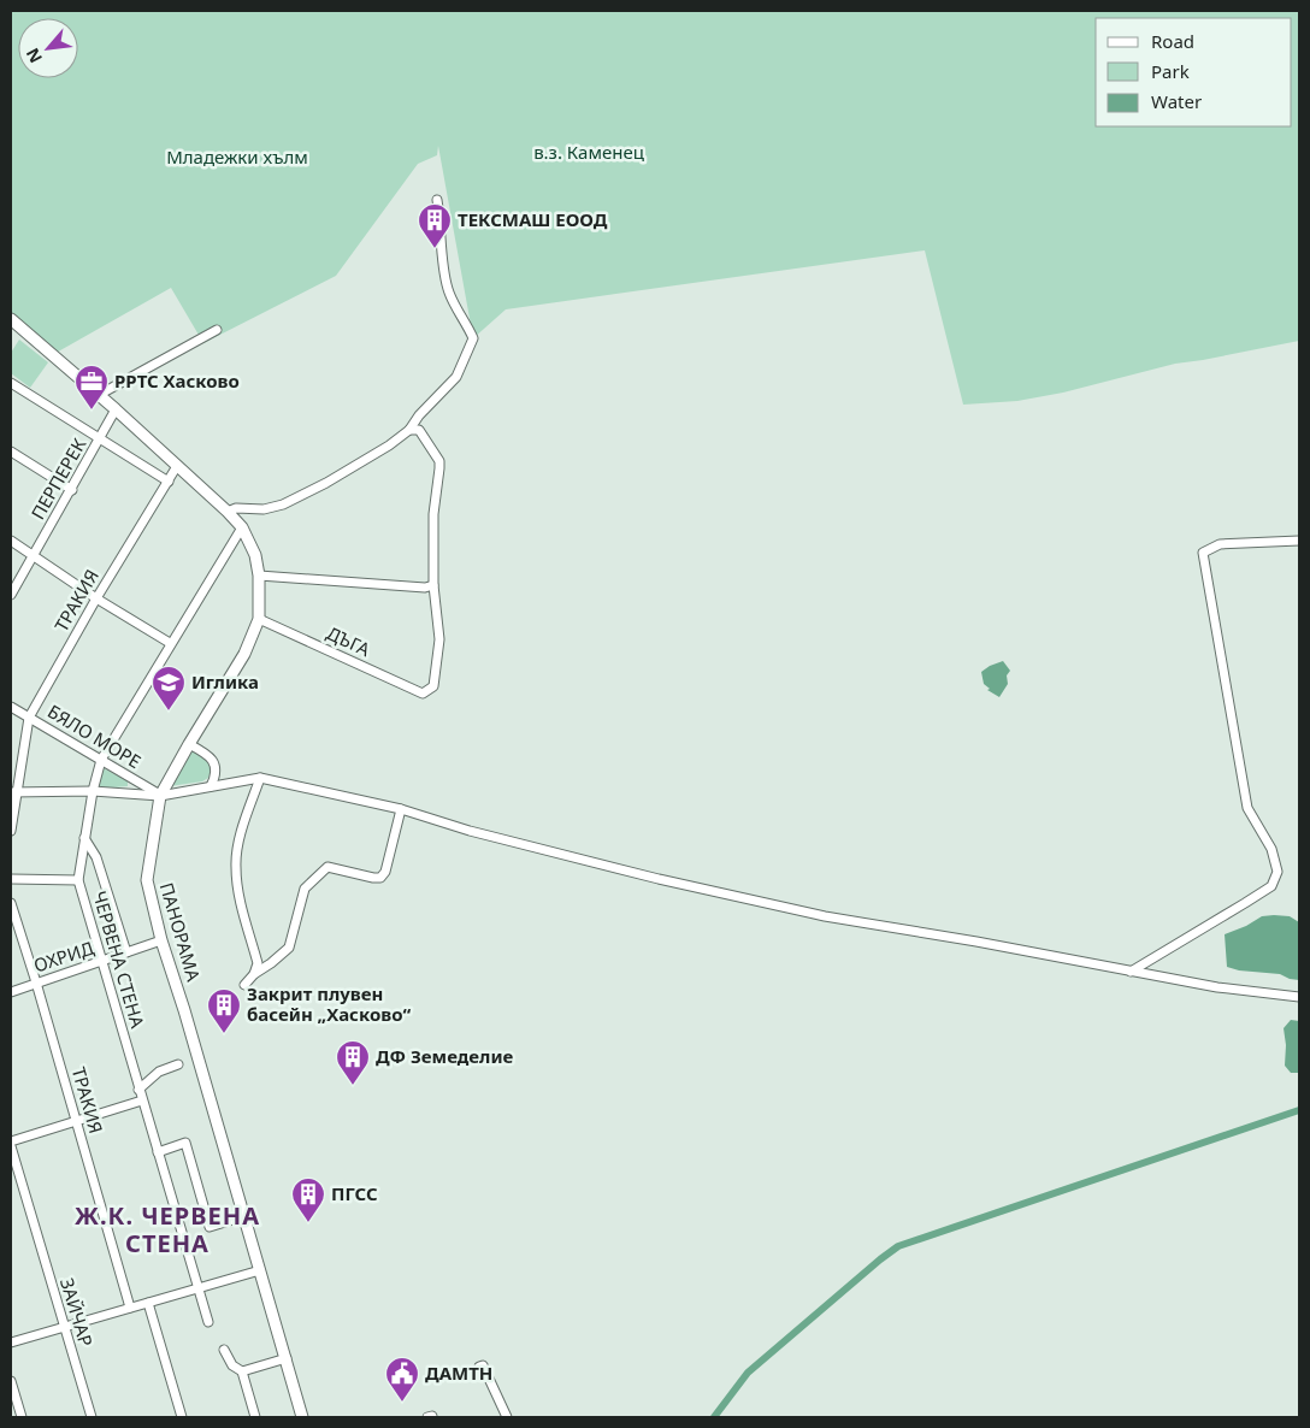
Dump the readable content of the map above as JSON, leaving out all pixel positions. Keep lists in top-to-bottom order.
{
  "streets": {
    "street": [
      "ПЕРПЕРЕК",
      "ТРАКИЯ",
      "ДЪГА",
      "БЯЛО МОРЕ",
      "ПАНОРАМА",
      "ОХРИД",
      "ЧЕРВЕНА СТЕНА",
      "ЗАЙЧАР"
    ]
  },
  "crossings": [
    ["ПЕРПЕРЕК", "ПАНОРАМА"],
    ["ТРАКИЯ", "БЯЛО МОРЕ"],
    ["ТРАКИЯ", "ПАНОРАМА"],
    ["ТРАКИЯ", "ОХРИД"],
    ["ДЪГА", "ПАНОРАМА"],
    ["БЯЛО МОРЕ", "ПАНОРАМА"],
    ["БЯЛО МОРЕ", "ЧЕРВЕНА СТЕНА"],
    ["ПАНОРАМА", "ОХРИД"],
    ["ПАНОРАМА", "ЧЕРВЕНА СТЕНА"],
    ["ОХРИД", "ЧЕРВЕНА СТЕНА"]
  ],
  "districts": ["Ж.К. ЧЕРВЕНА СТЕНА"],
  "parks": ["в.з. Каменец", "Младежки хълм"],
  "places": {
    "building": [
      "ТЕКСМАШ ЕООД",
      "Закрит плувен басейн „Хасково“",
      "ДФ Земеделие",
      "ПГСС"
    ],
    "office": ["РРТС Хасково"],
    "school or university": ["Иглика"],
    "public building": ["ДАМТН"]
  },
  "legend": ["Road", "Park", "Water"],
  "north": "bottom left"
}
